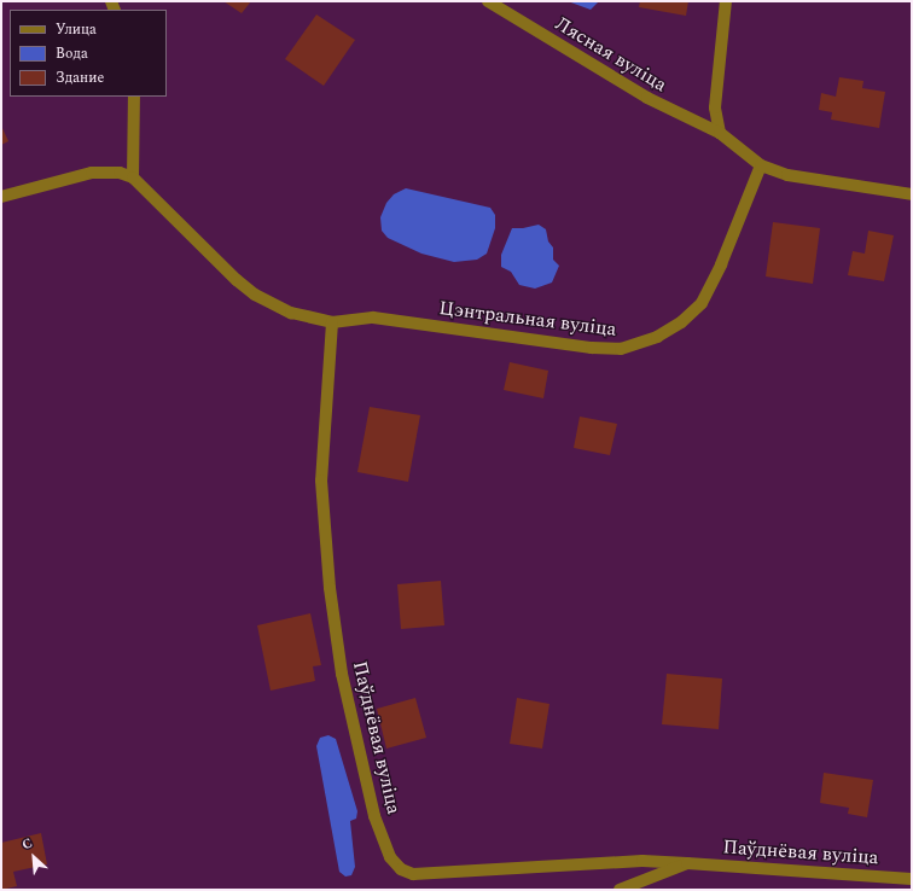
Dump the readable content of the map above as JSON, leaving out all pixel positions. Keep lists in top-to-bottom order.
{
  "streets": {
    "street": ["Лясная вуліца", "Цэнтральная вуліца", "Паўднёвая вуліца"]
  },
  "crossings": [
    ["Цэнтральная вуліца", "Паўднёвая вуліца"]
  ],
  "legend": ["Улица", "Вода", "Здание"],
  "north": "top left"
}
